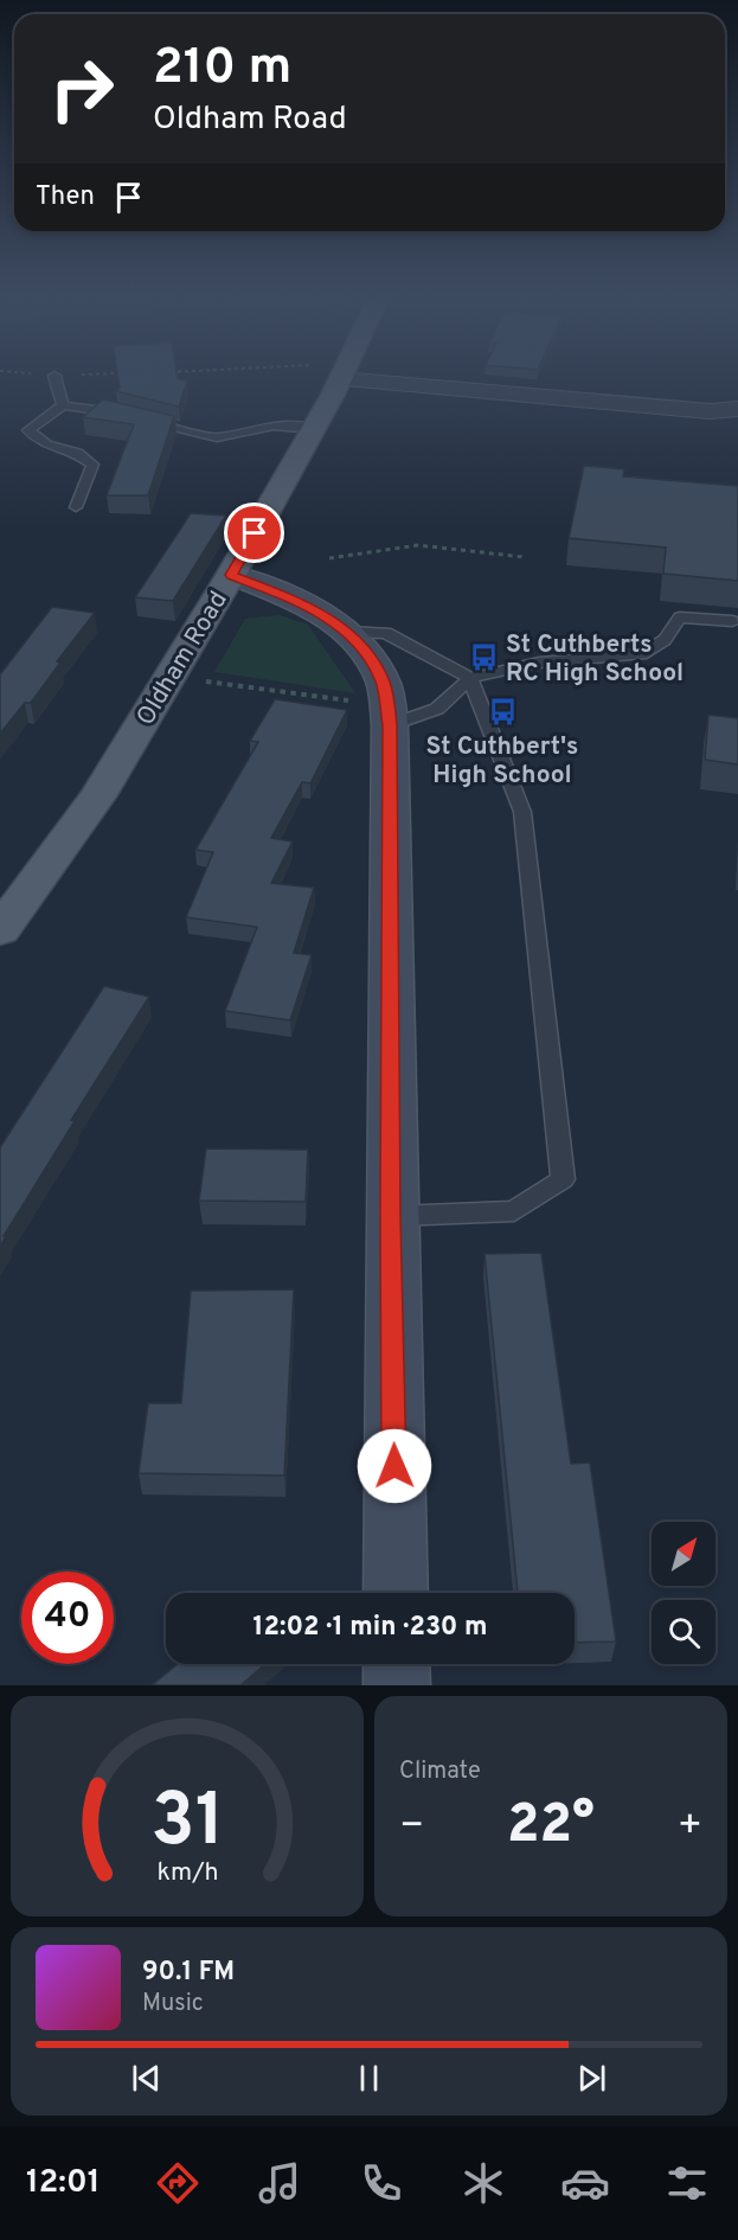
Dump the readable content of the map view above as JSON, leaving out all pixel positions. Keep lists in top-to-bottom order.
{
  "streets": {
    "main road": ["Oldham Road"]
  },
  "places": {
    "bus stop": ["St Cuthberts RC High School", "St Cuthbert's High School"]
  },
  "north": "top right",
  "page": {
    "turn": ["210 m", "Oldham Road"],
    "then": "Then",
    "limit": "40",
    "trip": "12:02 · 1 min · 230 m",
    "tile": "Climate",
    "heat": ["−", "22°", "+"],
    "song": ["90.1 FM", "Music"],
    "tabs": "12:01",
    "gauge": ["31", "km/h"]
  }
}
